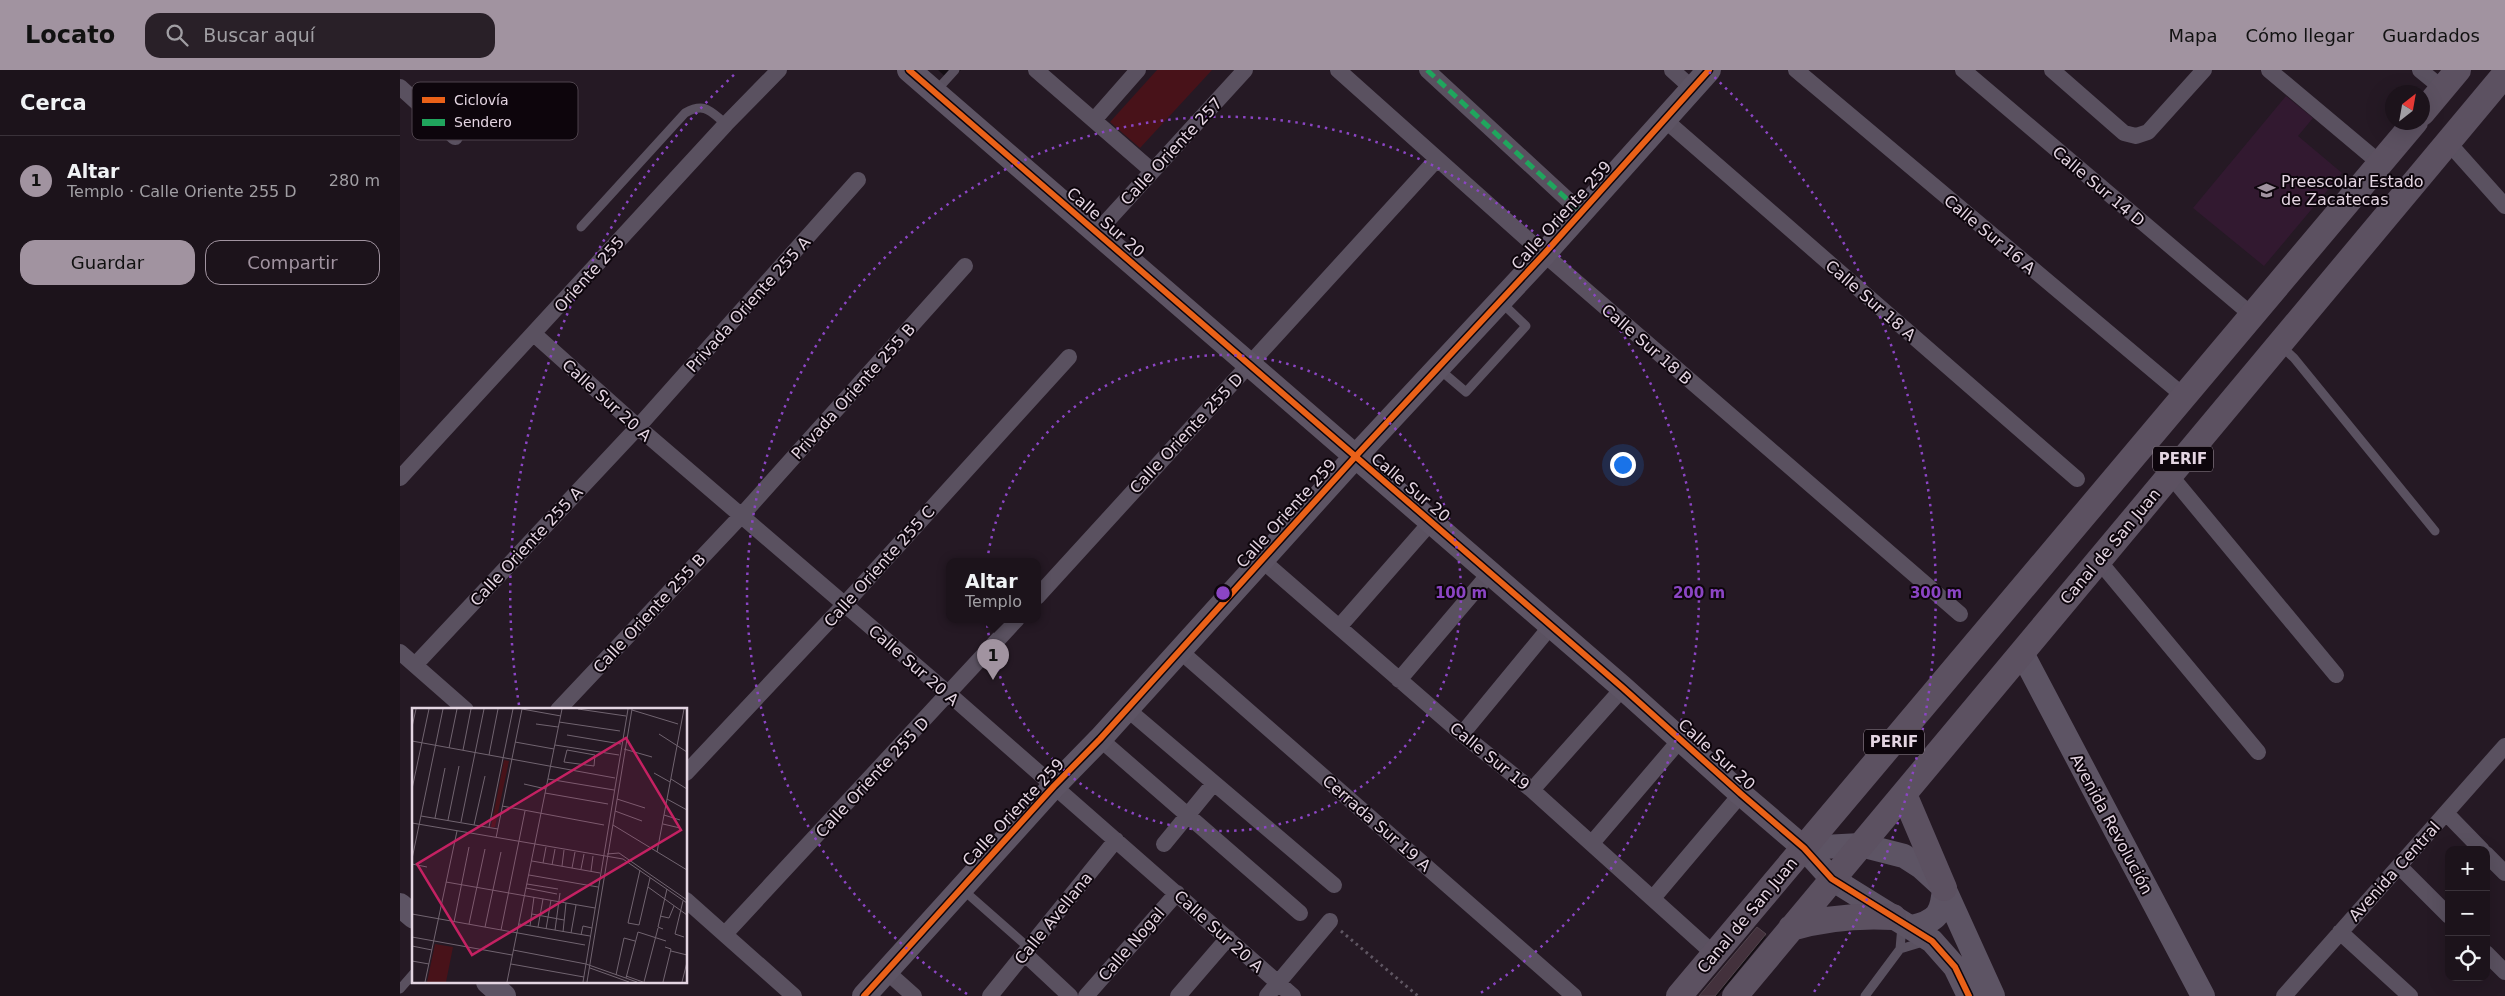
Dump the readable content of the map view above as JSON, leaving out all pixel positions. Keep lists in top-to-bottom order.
{
  "streets": {
    "main road": ["PERIF", "Canal de San Juan"],
    "street": [
      "Calle Oriente 257",
      "Calle Sur 14 D",
      "Calle Oriente 259",
      "Calle Sur 20",
      "Calle Sur 16 A",
      "Oriente 255",
      "Calle Sur 18 A",
      "Privada Oriente 255 A",
      "Calle Sur 18 B",
      "Privada Oriente 255 B",
      "Calle Sur 20 A",
      "Calle Oriente 255 D",
      "Calle Oriente 255 A",
      "Calle Oriente 255 C",
      "Calle Oriente 255 B",
      "Calle Sur 19",
      "Cerrada Sur 19 A",
      "Avenida Revolución",
      "Avenida Central",
      "Calle Avellana",
      "Calle Nogal"
    ]
  },
  "crossings": [
    ["Calle Oriente 257", "Calle Sur 20"],
    ["Calle Sur 14 D", "Canal de San Juan"],
    ["Calle Oriente 259", "Calle Sur 20"],
    ["Calle Oriente 259", "Calle Sur 18 A"],
    ["Calle Oriente 259", "Calle Sur 18 B"],
    ["Calle Oriente 259", "Calle Sur 20 A"],
    ["Calle Oriente 259", "Calle Sur 19"],
    ["Calle Oriente 259", "Cerrada Sur 19 A"],
    ["Calle Sur 20", "Calle Oriente 255 D"],
    ["Calle Sur 20", "Canal de San Juan"],
    ["Calle Sur 16 A", "Canal de San Juan"],
    ["Oriente 255", "Calle Sur 20 A"],
    ["Privada Oriente 255 A", "Calle Sur 20 A"],
    ["Privada Oriente 255 A", "Calle Oriente 255 A"],
    ["Calle Sur 18 B", "Calle Oriente 255 D"],
    ["Privada Oriente 255 B", "Calle Sur 20 A"],
    ["Privada Oriente 255 B", "Calle Oriente 255 B"],
    ["Calle Sur 20 A", "Calle Oriente 255 D"],
    ["Calle Sur 20 A", "Calle Oriente 255 A"],
    ["Calle Sur 20 A", "Calle Oriente 255 C"],
    ["Calle Sur 20 A", "Calle Oriente 255 B"],
    ["Calle Sur 20 A", "Calle Avellana"],
    ["Calle Sur 20 A", "Calle Nogal"],
    ["Canal de San Juan", "Calle Sur 19"],
    ["Canal de San Juan", "Avenida Revolución"]
  ],
  "places": {
    "school or university": ["Preescolar Estado de Zacatecas"]
  },
  "legend": ["Ciclovía", "Sendero"],
  "north": "top right",
  "page": {
    "header": "Locato",
    "search": "Buscar aquí",
    "nav": ["Mapa", "Cómo llegar", "Guardados"],
    "heading": "Cerca",
    "list": [
      {
        "mark": "1",
        "name": "Altar",
        "note": "Templo · Calle Oriente 255 D",
        "value": "280 m"
      }
    ],
    "buttons": ["Guardar", "Compartir"],
    "popup": ["Altar", "Templo"],
    "pins": "1",
    "map_buttons": ["+", "−"]
  },
  "rings": ["100 m", "200 m", "300 m"]
}
